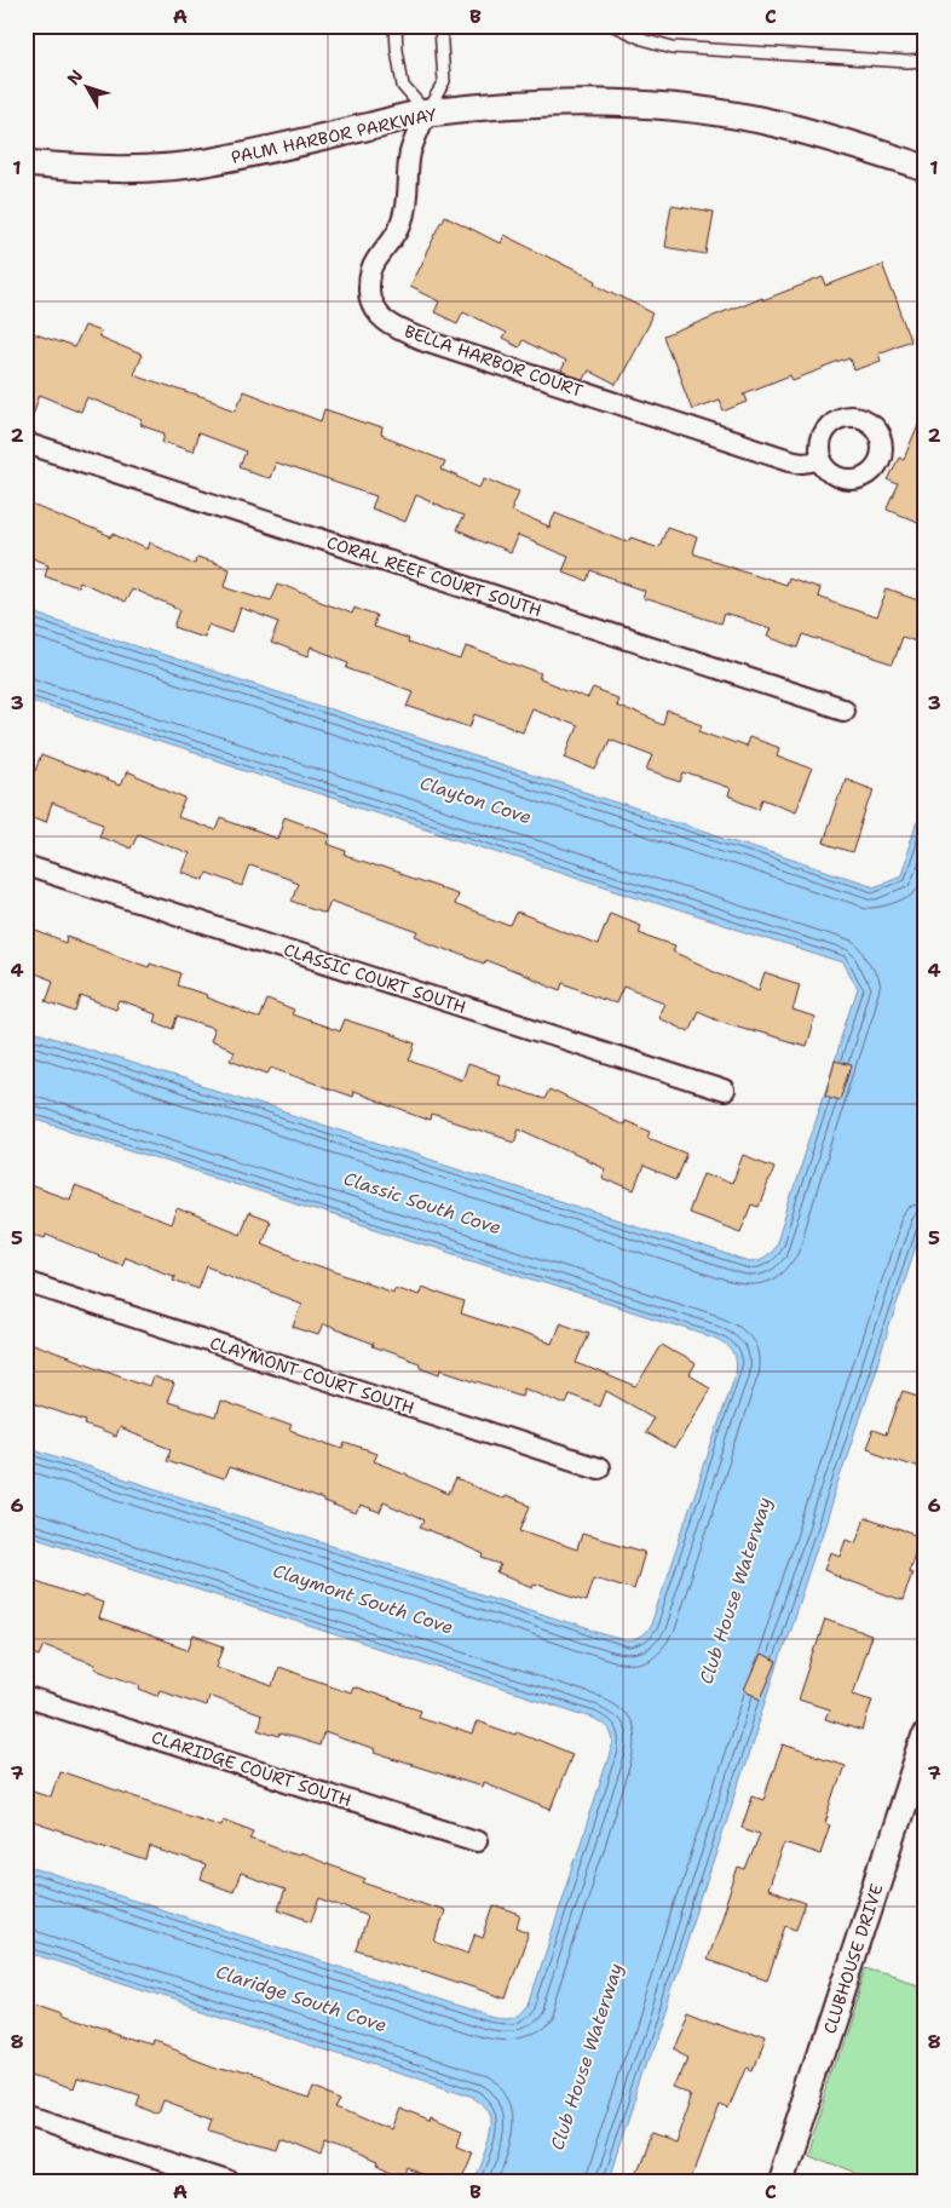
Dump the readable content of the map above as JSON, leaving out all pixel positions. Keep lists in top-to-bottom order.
{
  "streets": {
    "street": [
      "PALM HARBOR PARKWAY",
      "BELLA HARBOR COURT",
      "CORAL REEF COURT SOUTH",
      "CLASSIC COURT SOUTH",
      "CLAYMONT COURT SOUTH",
      "CLARIDGE COURT SOUTH",
      "CLUBHOUSE DRIVE"
    ]
  },
  "crossings": [
    ["PALM HARBOR PARKWAY", "BELLA HARBOR COURT"]
  ],
  "water": [
    "Clayton Cove",
    "Classic South Cove",
    "Club House Waterway",
    "Claymont South Cove",
    "Claridge South Cove"
  ],
  "north": "top left",
  "grid": {
    "columns": ["A", "B", "C"],
    "rows": [
      "1",
      "2",
      "3",
      "4",
      "5",
      "6",
      "7",
      "8"
    ]
  }
}
